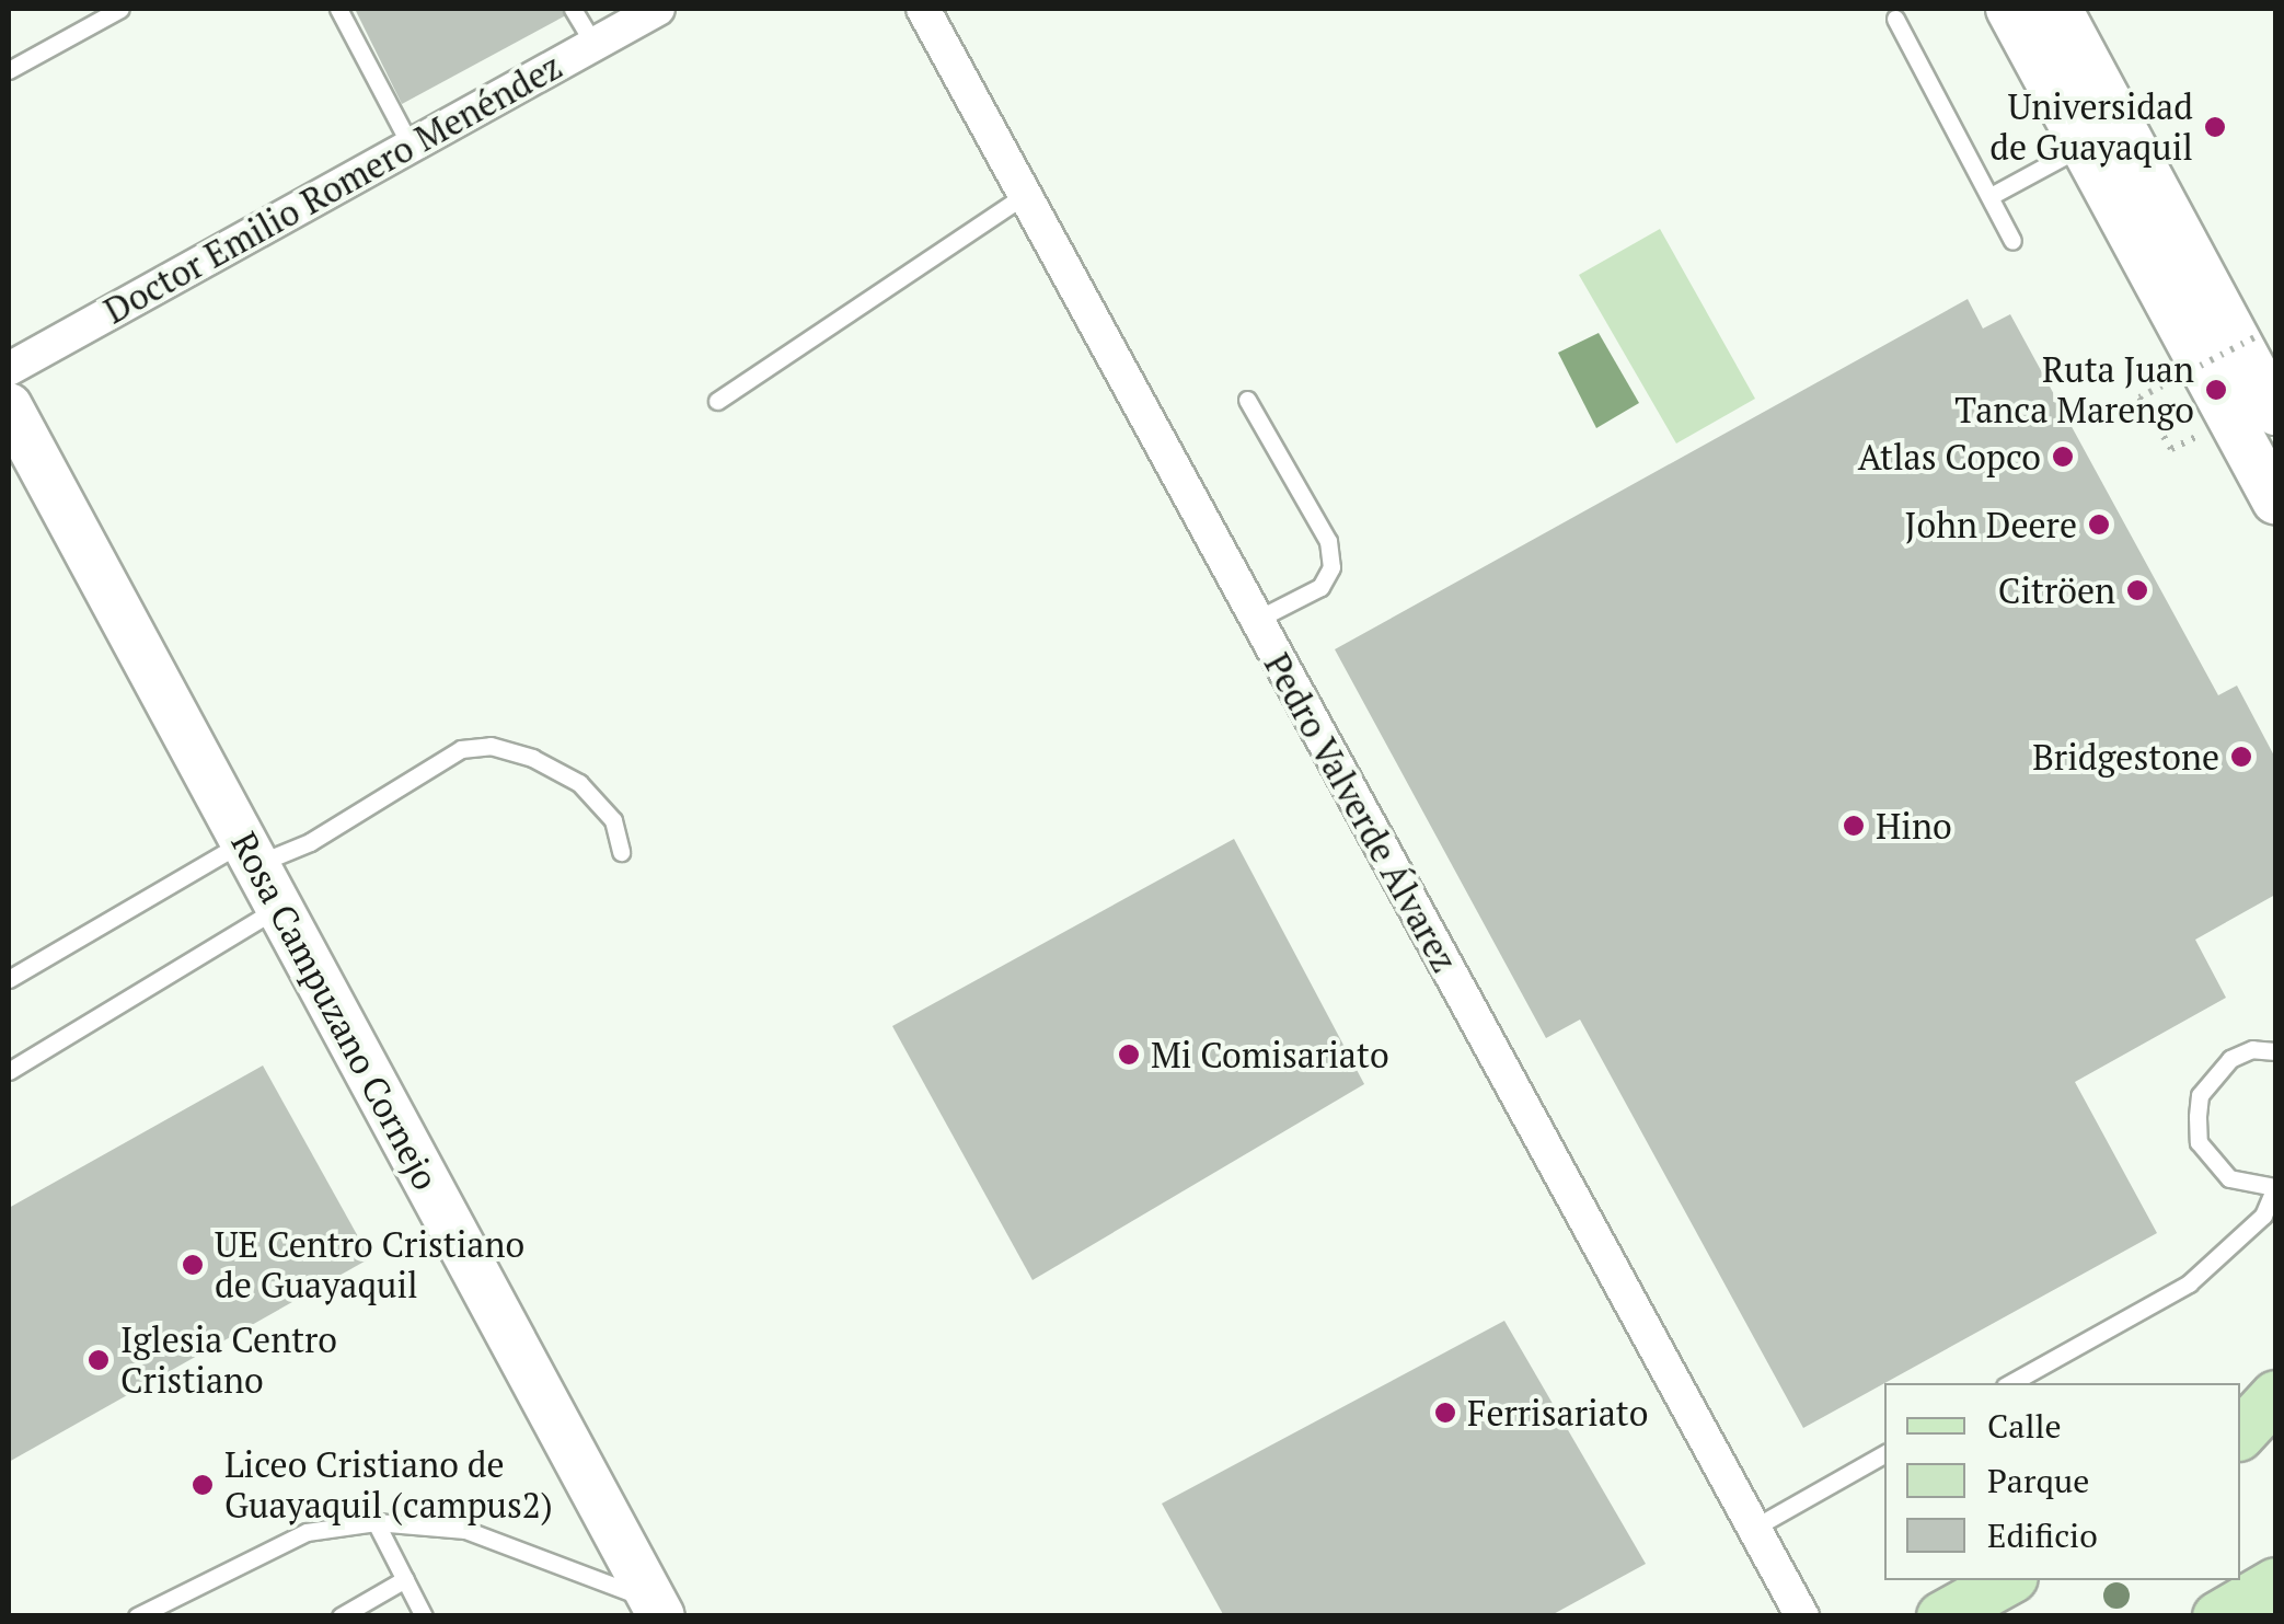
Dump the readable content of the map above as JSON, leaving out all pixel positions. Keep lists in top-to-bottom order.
{
  "streets": {
    "street": ["Doctor Emilio Romero Menéndez", "Pedro Valverde Álvarez", "Rosa Campuzano Cornejo"]
  },
  "places": [
    "Universidad de Guayaquil",
    "Ruta Juan Tanca Marengo",
    "Atlas Copco",
    "John Deere",
    "Citröen",
    "Bridgestone",
    "Hino",
    "Mi Comisariato",
    "UE Centro Cristiano de Guayaquil",
    "Iglesia Centro Cristiano",
    "Ferrisariato",
    "Liceo Cristiano de Guayaquil (campus2)"
  ],
  "legend": ["Calle", "Parque", "Edificio"]
}
